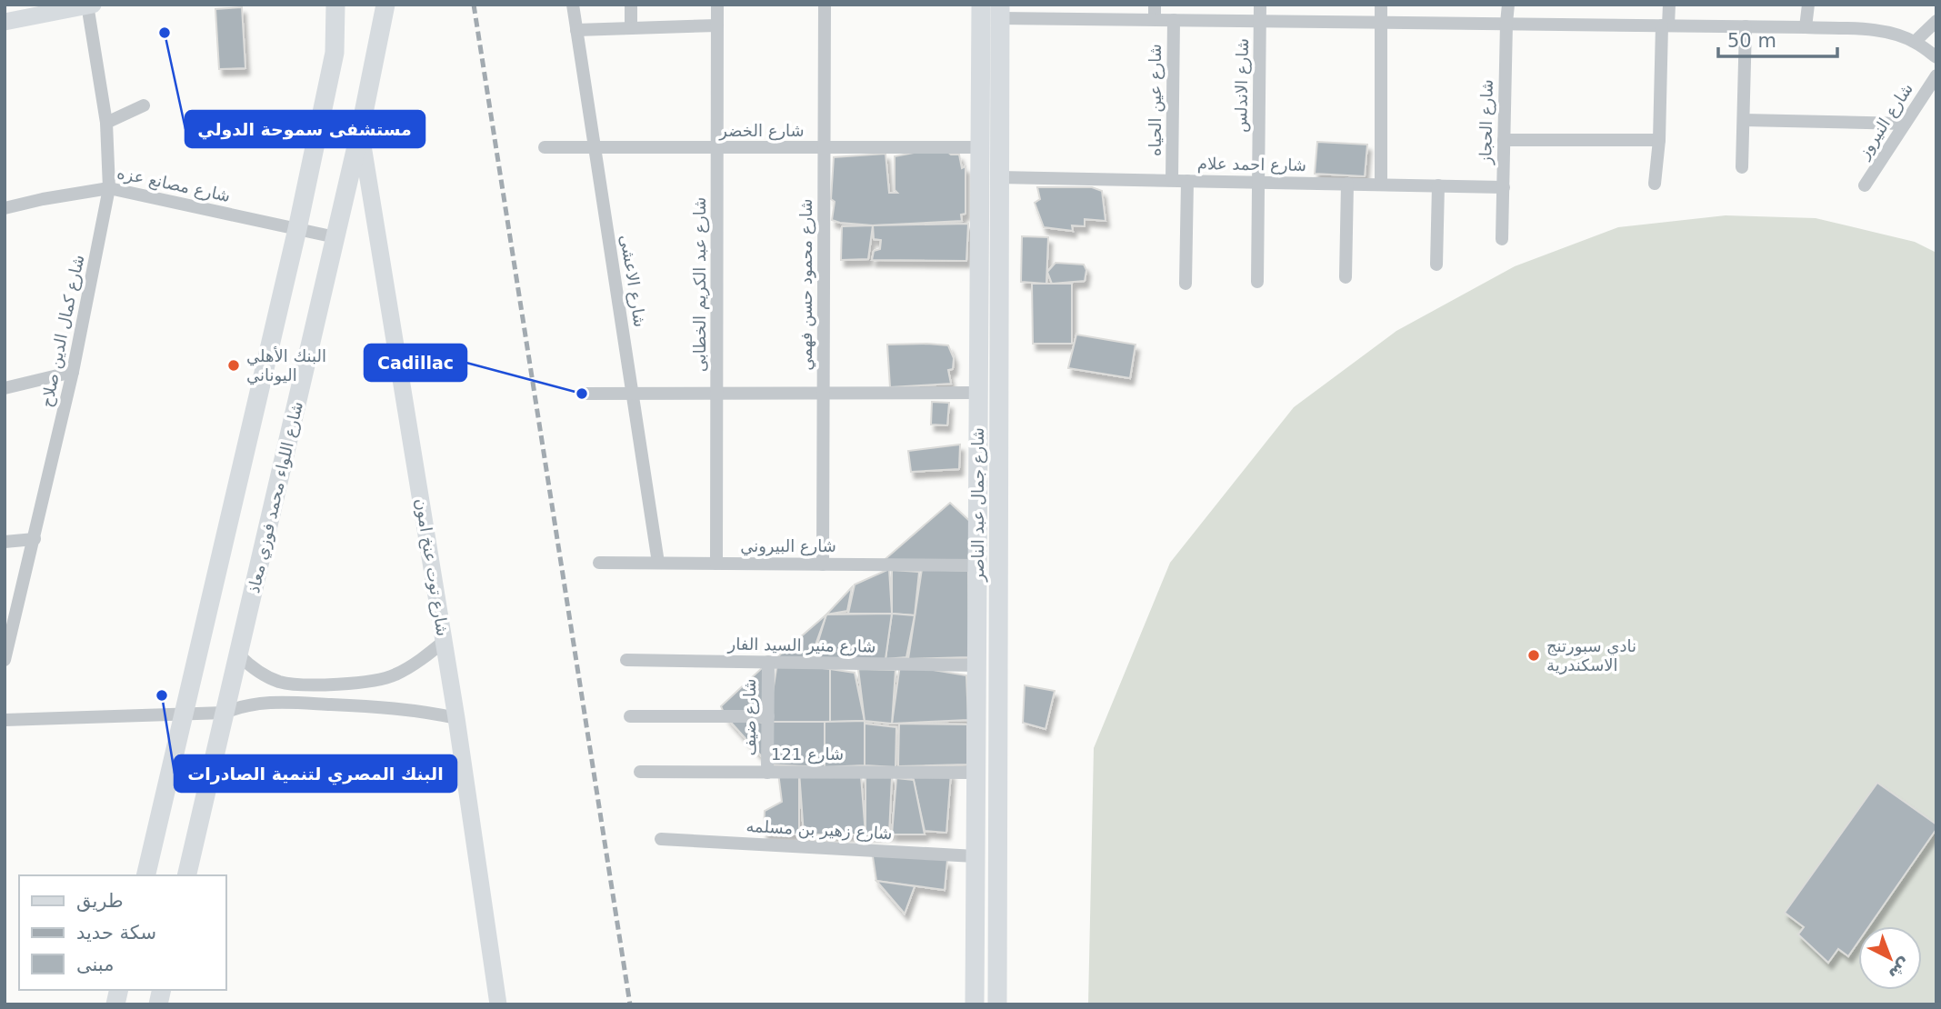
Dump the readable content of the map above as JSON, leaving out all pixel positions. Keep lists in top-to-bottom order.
{
  "streets": {
    "main road": ["شارع اللواء محمد فوزي معاذ", "شارع جمال عبد الناصر"],
    "street": [
      "شارع الاندلس",
      "شارع عين الحياه",
      "شارع النيروز",
      "شارع الحجاز",
      "شارع الخضر",
      "شارع احمد علام",
      "شارع مصانع عزه",
      "شارع الاعشى",
      "شارع عبد الكريم الخطابى",
      "شارع محمود حسن فهمي",
      "شارع كمال الدين صلاح",
      "شارع البيروني",
      "شارع توت عنخ امون",
      "شارع منير السيد الفار",
      "شارع ضيف",
      "شارع 121",
      "شارع زهير بن مسلمه"
    ]
  },
  "crossings": [
    ["شارع الاندلس", "شارع احمد علام"],
    ["شارع عين الحياه", "شارع احمد علام"],
    ["شارع الحجاز", "شارع احمد علام"],
    ["شارع الخضر", "شارع الاعشى"],
    ["شارع الخضر", "شارع عبد الكريم الخطابى"],
    ["شارع الخضر", "شارع محمود حسن فهمي"],
    ["شارع الخضر", "شارع جمال عبد الناصر"],
    ["شارع احمد علام", "شارع جمال عبد الناصر"],
    ["شارع مصانع عزه", "شارع كمال الدين صلاح"],
    ["شارع مصانع عزه", "شارع اللواء محمد فوزي معاذ"],
    ["شارع الاعشى", "شارع البيروني"],
    ["شارع عبد الكريم الخطابى", "شارع البيروني"],
    ["شارع محمود حسن فهمي", "شارع البيروني"],
    ["شارع اللواء محمد فوزي معاذ", "شارع توت عنخ امون"],
    ["شارع جمال عبد الناصر", "شارع البيروني"],
    ["شارع جمال عبد الناصر", "شارع منير السيد الفار"],
    ["شارع جمال عبد الناصر", "شارع 121"],
    ["شارع جمال عبد الناصر", "شارع زهير بن مسلمه"],
    ["شارع منير السيد الفار", "شارع ضيف"],
    ["شارع ضيف", "شارع 121"]
  ],
  "places": [
    "مستشفى سموحة الدولي",
    "البنك الأهلي اليوناني",
    "Cadillac",
    "نادي سبورتنج الاسكندرية",
    "البنك المصري لتنمية الصادرات"
  ],
  "legend": ["طريق", "سكة حديد", "مبنى"],
  "scale_bar": "50 m",
  "north": "bottom right"
}
